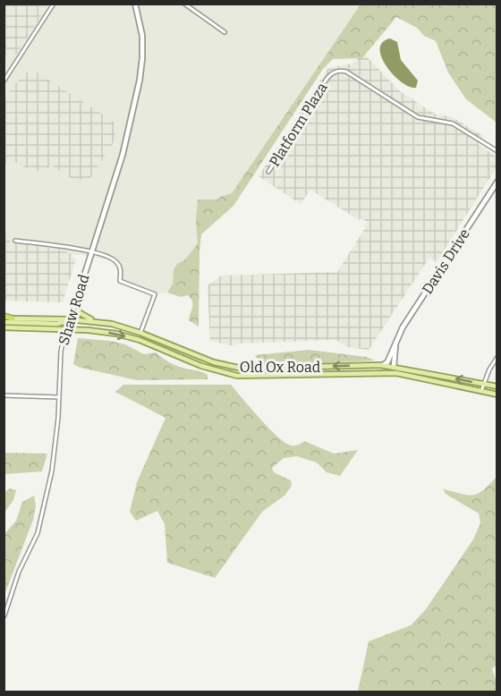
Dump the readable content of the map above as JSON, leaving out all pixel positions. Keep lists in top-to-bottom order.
{
  "streets": {
    "main road": ["Davis Drive", "Shaw Road", "Old Ox Road"],
    "street": ["Platform Plaza"]
  },
  "crossings": [
    ["Davis Drive", "Old Ox Road"],
    ["Shaw Road", "Old Ox Road"]
  ]
}
